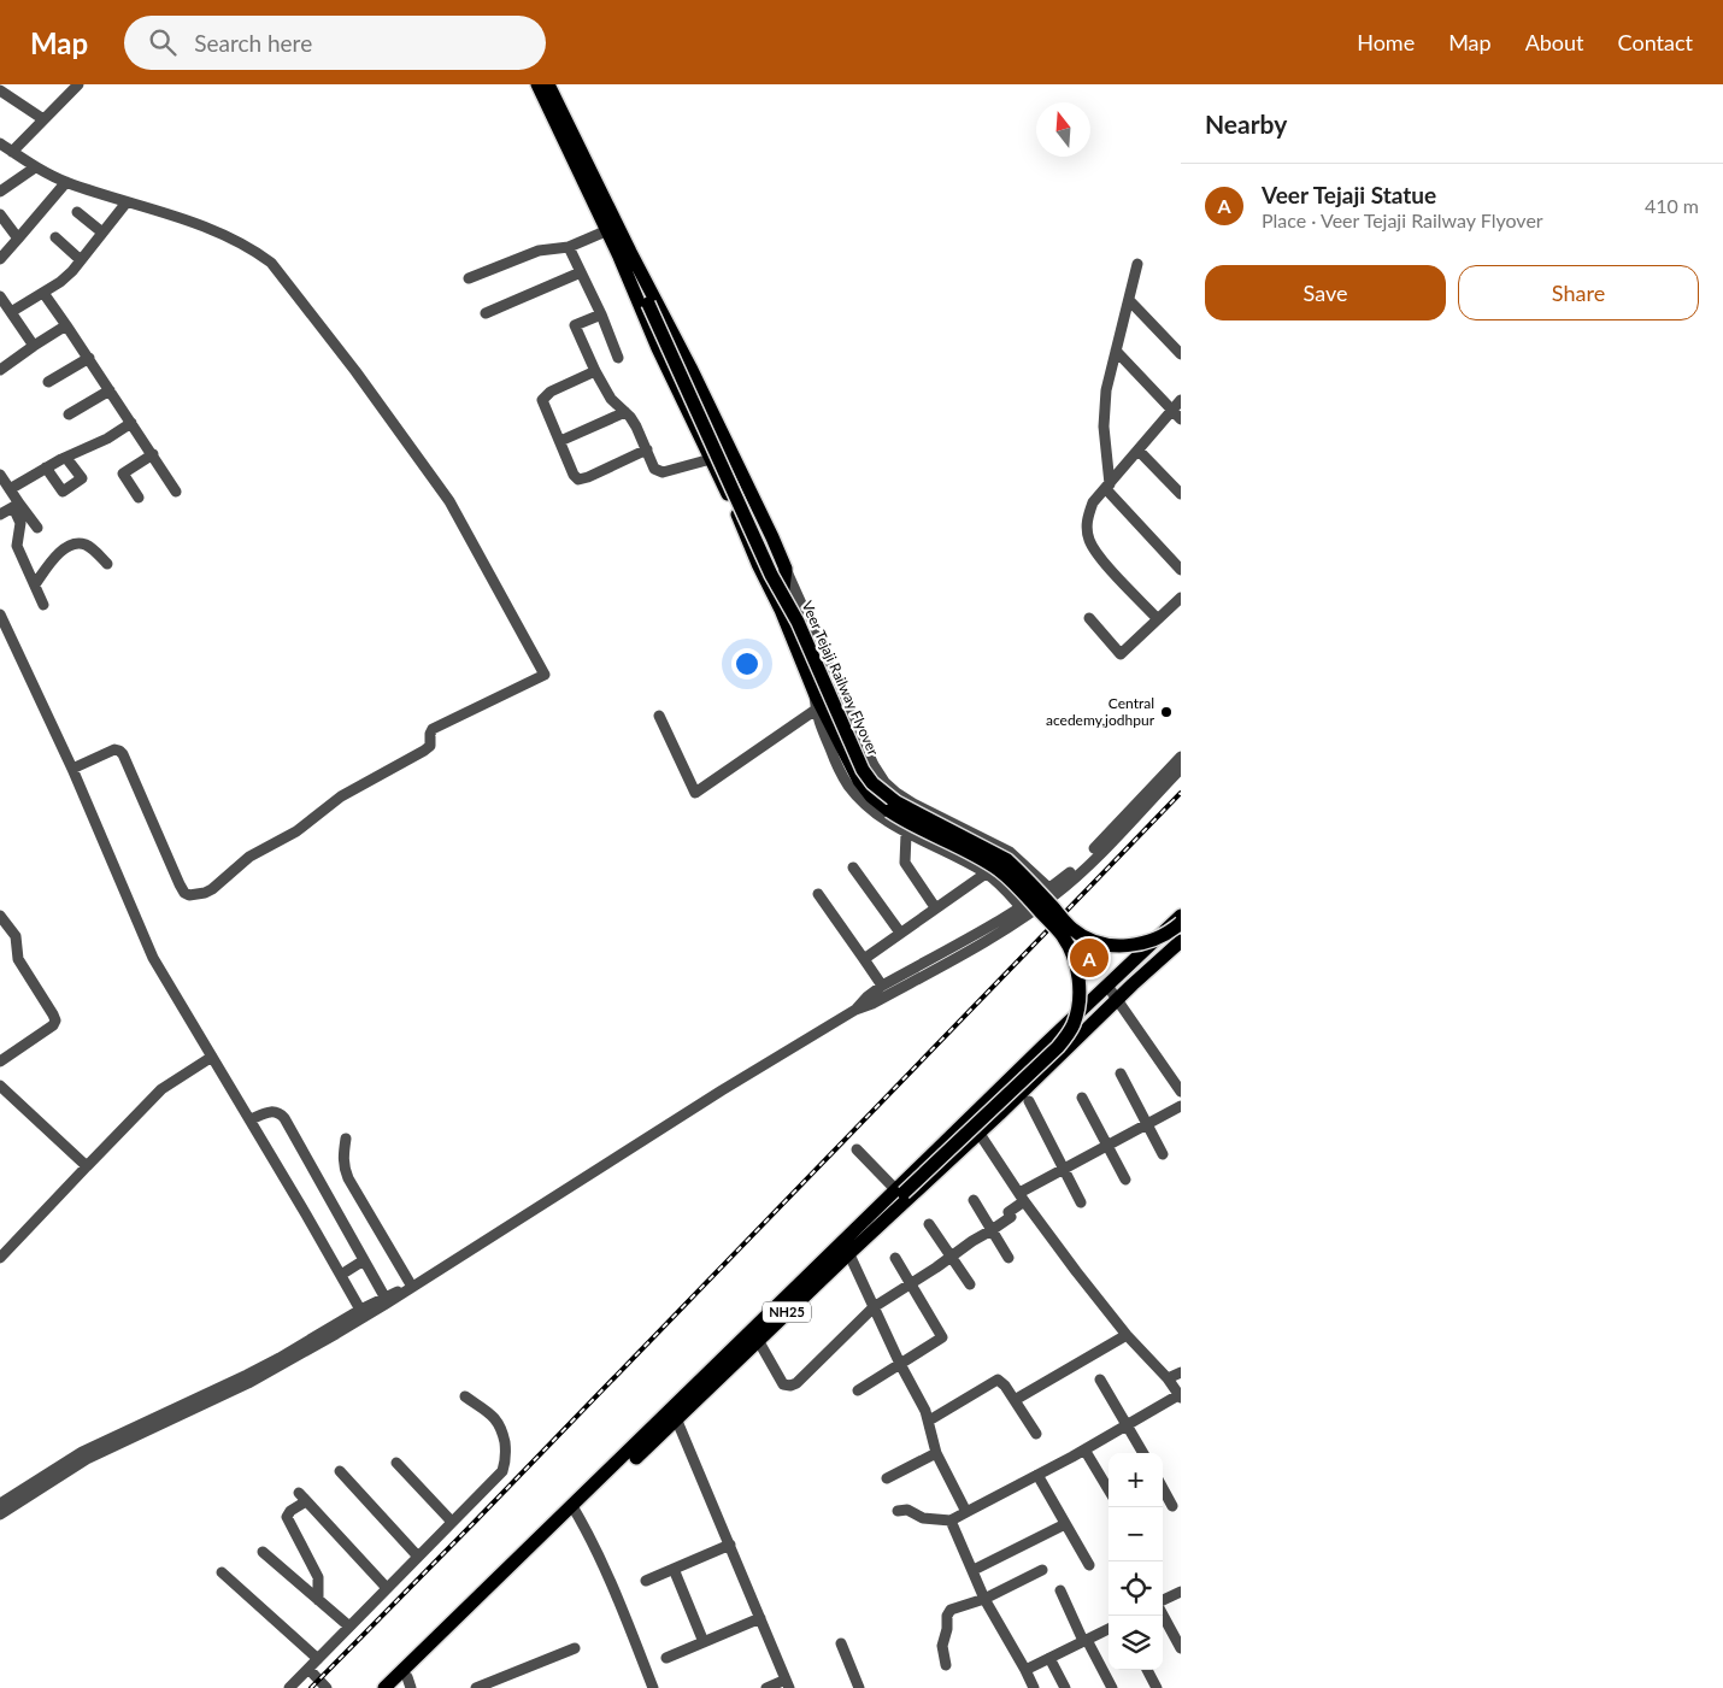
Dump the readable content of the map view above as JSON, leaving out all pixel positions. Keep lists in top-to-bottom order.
{
  "streets": {
    "main road": ["Veer Tejaji Railway Flyover", "NH25"]
  },
  "places": ["Central acedemy,jodhpur"],
  "north": "top",
  "page": {
    "header": "Map",
    "search": "Search here",
    "nav": [
      "Home",
      "Map",
      "About",
      "Contact"
    ],
    "heading": "Nearby",
    "list": [
      {
        "mark": "A",
        "name": "Veer Tejaji Statue",
        "note": "Place · Veer Tejaji Railway Flyover",
        "value": "410 m"
      }
    ],
    "buttons": ["Save", "Share"],
    "pins": "A",
    "map_buttons": ["+", "−"]
  }
}
